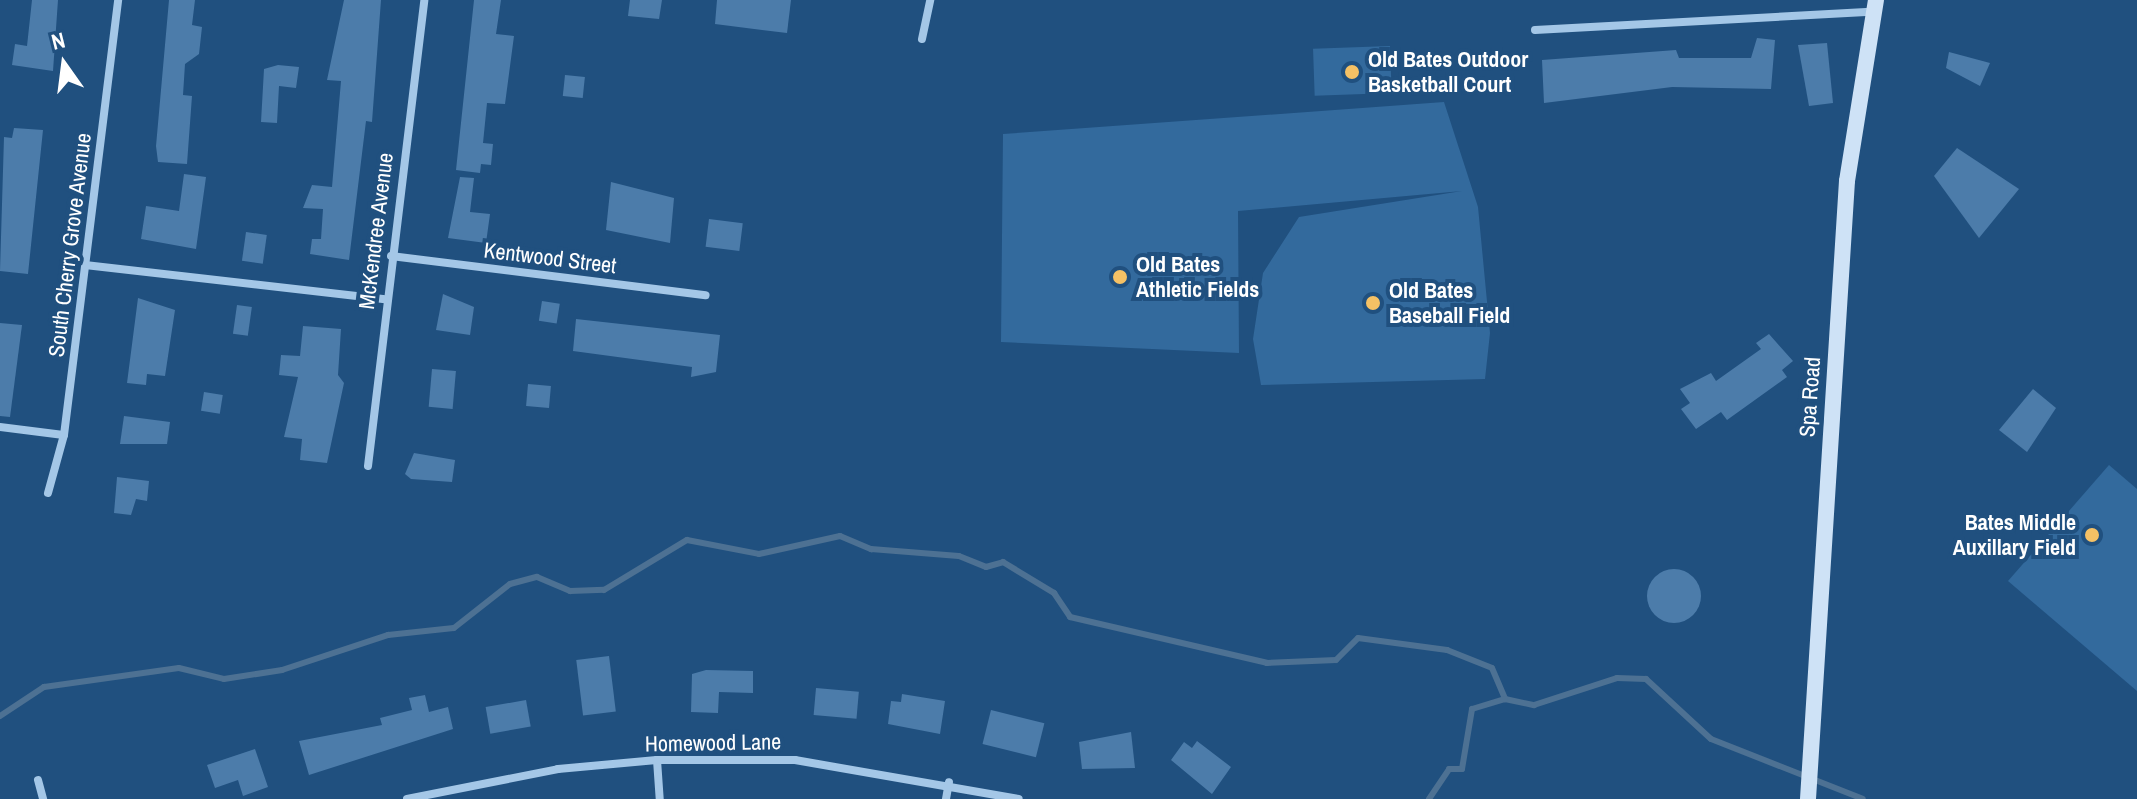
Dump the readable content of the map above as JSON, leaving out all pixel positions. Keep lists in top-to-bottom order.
{
  "streets": {
    "main road": ["Spa Road"],
    "street": [
      "McKendree Avenue",
      "South Cherry Grove Avenue",
      "Kentwood Street",
      "Homewood Lane"
    ]
  },
  "crossings": [
    ["McKendree Avenue", "Kentwood Street"]
  ],
  "places": [
    "Old Bates Outdoor Basketball Court",
    "Old Bates Athletic Fields",
    "Old Bates Baseball Field",
    "Bates Middle Auxillary Field"
  ],
  "north": "top"
}
